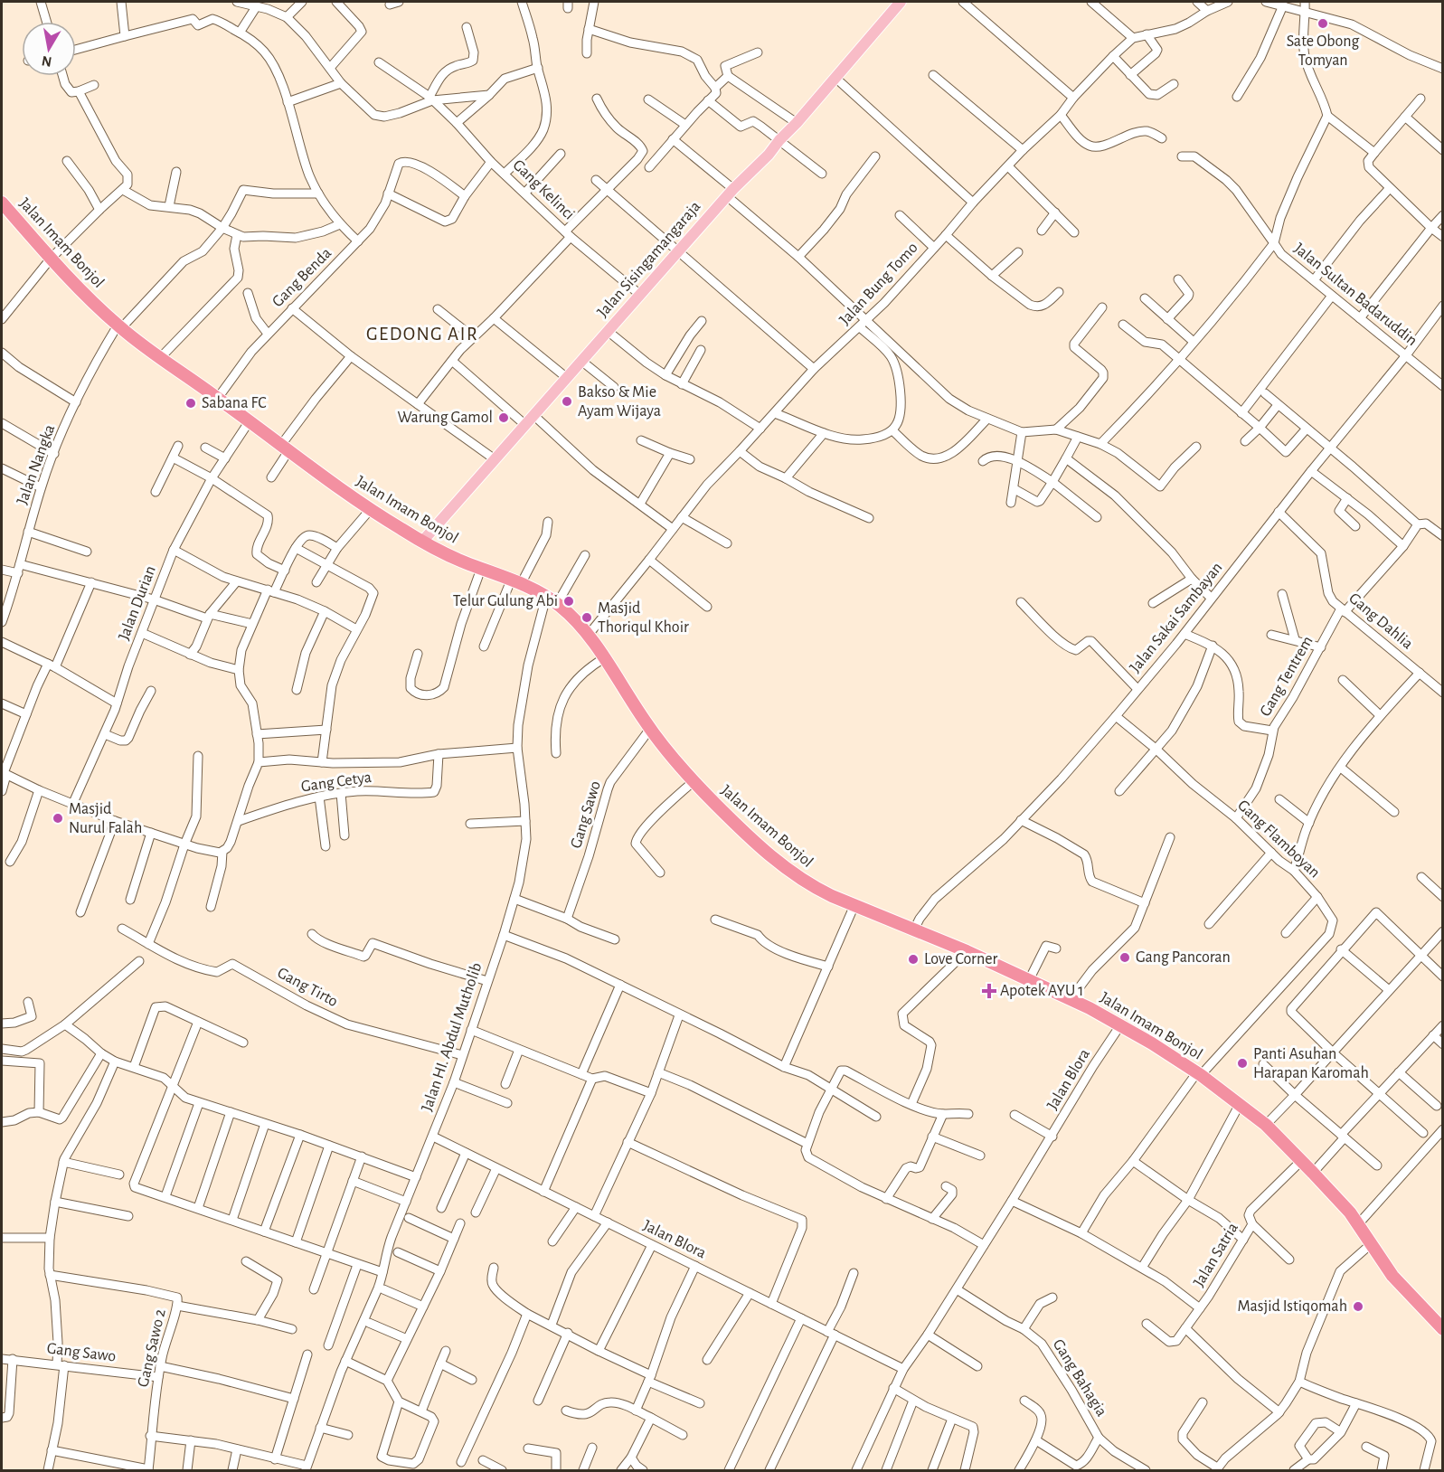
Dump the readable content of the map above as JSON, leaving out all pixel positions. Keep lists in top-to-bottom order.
{
  "streets": {
    "highway": ["Jalan Imam Bonjol"],
    "main road": ["Jalan Sisingamangaraja"],
    "street": [
      "Gang Kelinci",
      "Gang Benda",
      "Jalan Bung Tomo",
      "Jalan Sultan Badaruddin",
      "Jalan Nangka",
      "Jalan Durian",
      "Jalan Sakai Sambayan",
      "Gang Dahlia",
      "Gang Tentrem",
      "Gang Cetya",
      "Gang Sawo",
      "Gang Flamboyan",
      "Gang Tirto",
      "Jalan HI. Abdul Mutholib",
      "Jalan Blora",
      "Jalan Satria",
      "Gang Sawo 2",
      "Gang Bahagia"
    ]
  },
  "crossings": [
    ["Gang Kelinci", "Jalan Sisingamangaraja"],
    ["Jalan Imam Bonjol", "Jalan Sisingamangaraja"],
    ["Jalan Imam Bonjol", "Gang Benda"],
    ["Jalan Imam Bonjol", "Jalan Bung Tomo"],
    ["Jalan Imam Bonjol", "Jalan Nangka"],
    ["Jalan Imam Bonjol", "Jalan Durian"],
    ["Jalan Imam Bonjol", "Jalan Sakai Sambayan"],
    ["Jalan Imam Bonjol", "Gang Sawo"],
    ["Jalan Imam Bonjol", "Gang Flamboyan"],
    ["Jalan Imam Bonjol", "Jalan HI. Abdul Mutholib"],
    ["Jalan Imam Bonjol", "Jalan Blora"],
    ["Jalan Imam Bonjol", "Jalan Satria"],
    ["Jalan Sultan Badaruddin", "Jalan Sakai Sambayan"],
    ["Jalan Sakai Sambayan", "Gang Dahlia"],
    ["Jalan Sakai Sambayan", "Gang Flamboyan"],
    ["Gang Dahlia", "Gang Tentrem"],
    ["Gang Tentrem", "Gang Flamboyan"],
    ["Gang Sawo", "Gang Sawo 2"],
    ["Gang Tirto", "Jalan HI. Abdul Mutholib"],
    ["Jalan HI. Abdul Mutholib", "Jalan Blora"],
    ["Jalan Blora", "Gang Bahagia"]
  ],
  "districts": ["GEDONG AIR"],
  "places": {
    "other": [
      "Sate Obong Tomyan",
      "Bakso & Mie Ayam Wijaya",
      "Sabana FC",
      "Warung Gamol",
      "Telur Gulung Abi",
      "Masjid Thoriqul Khoir",
      "Masjid Nurul Falah",
      "Gang Pancoran",
      "Love Corner",
      "Panti Asuhan Harapan Karomah",
      "Masjid Istiqomah"
    ],
    "health": ["Apotek AYU 1"]
  },
  "north": "bottom"
}
